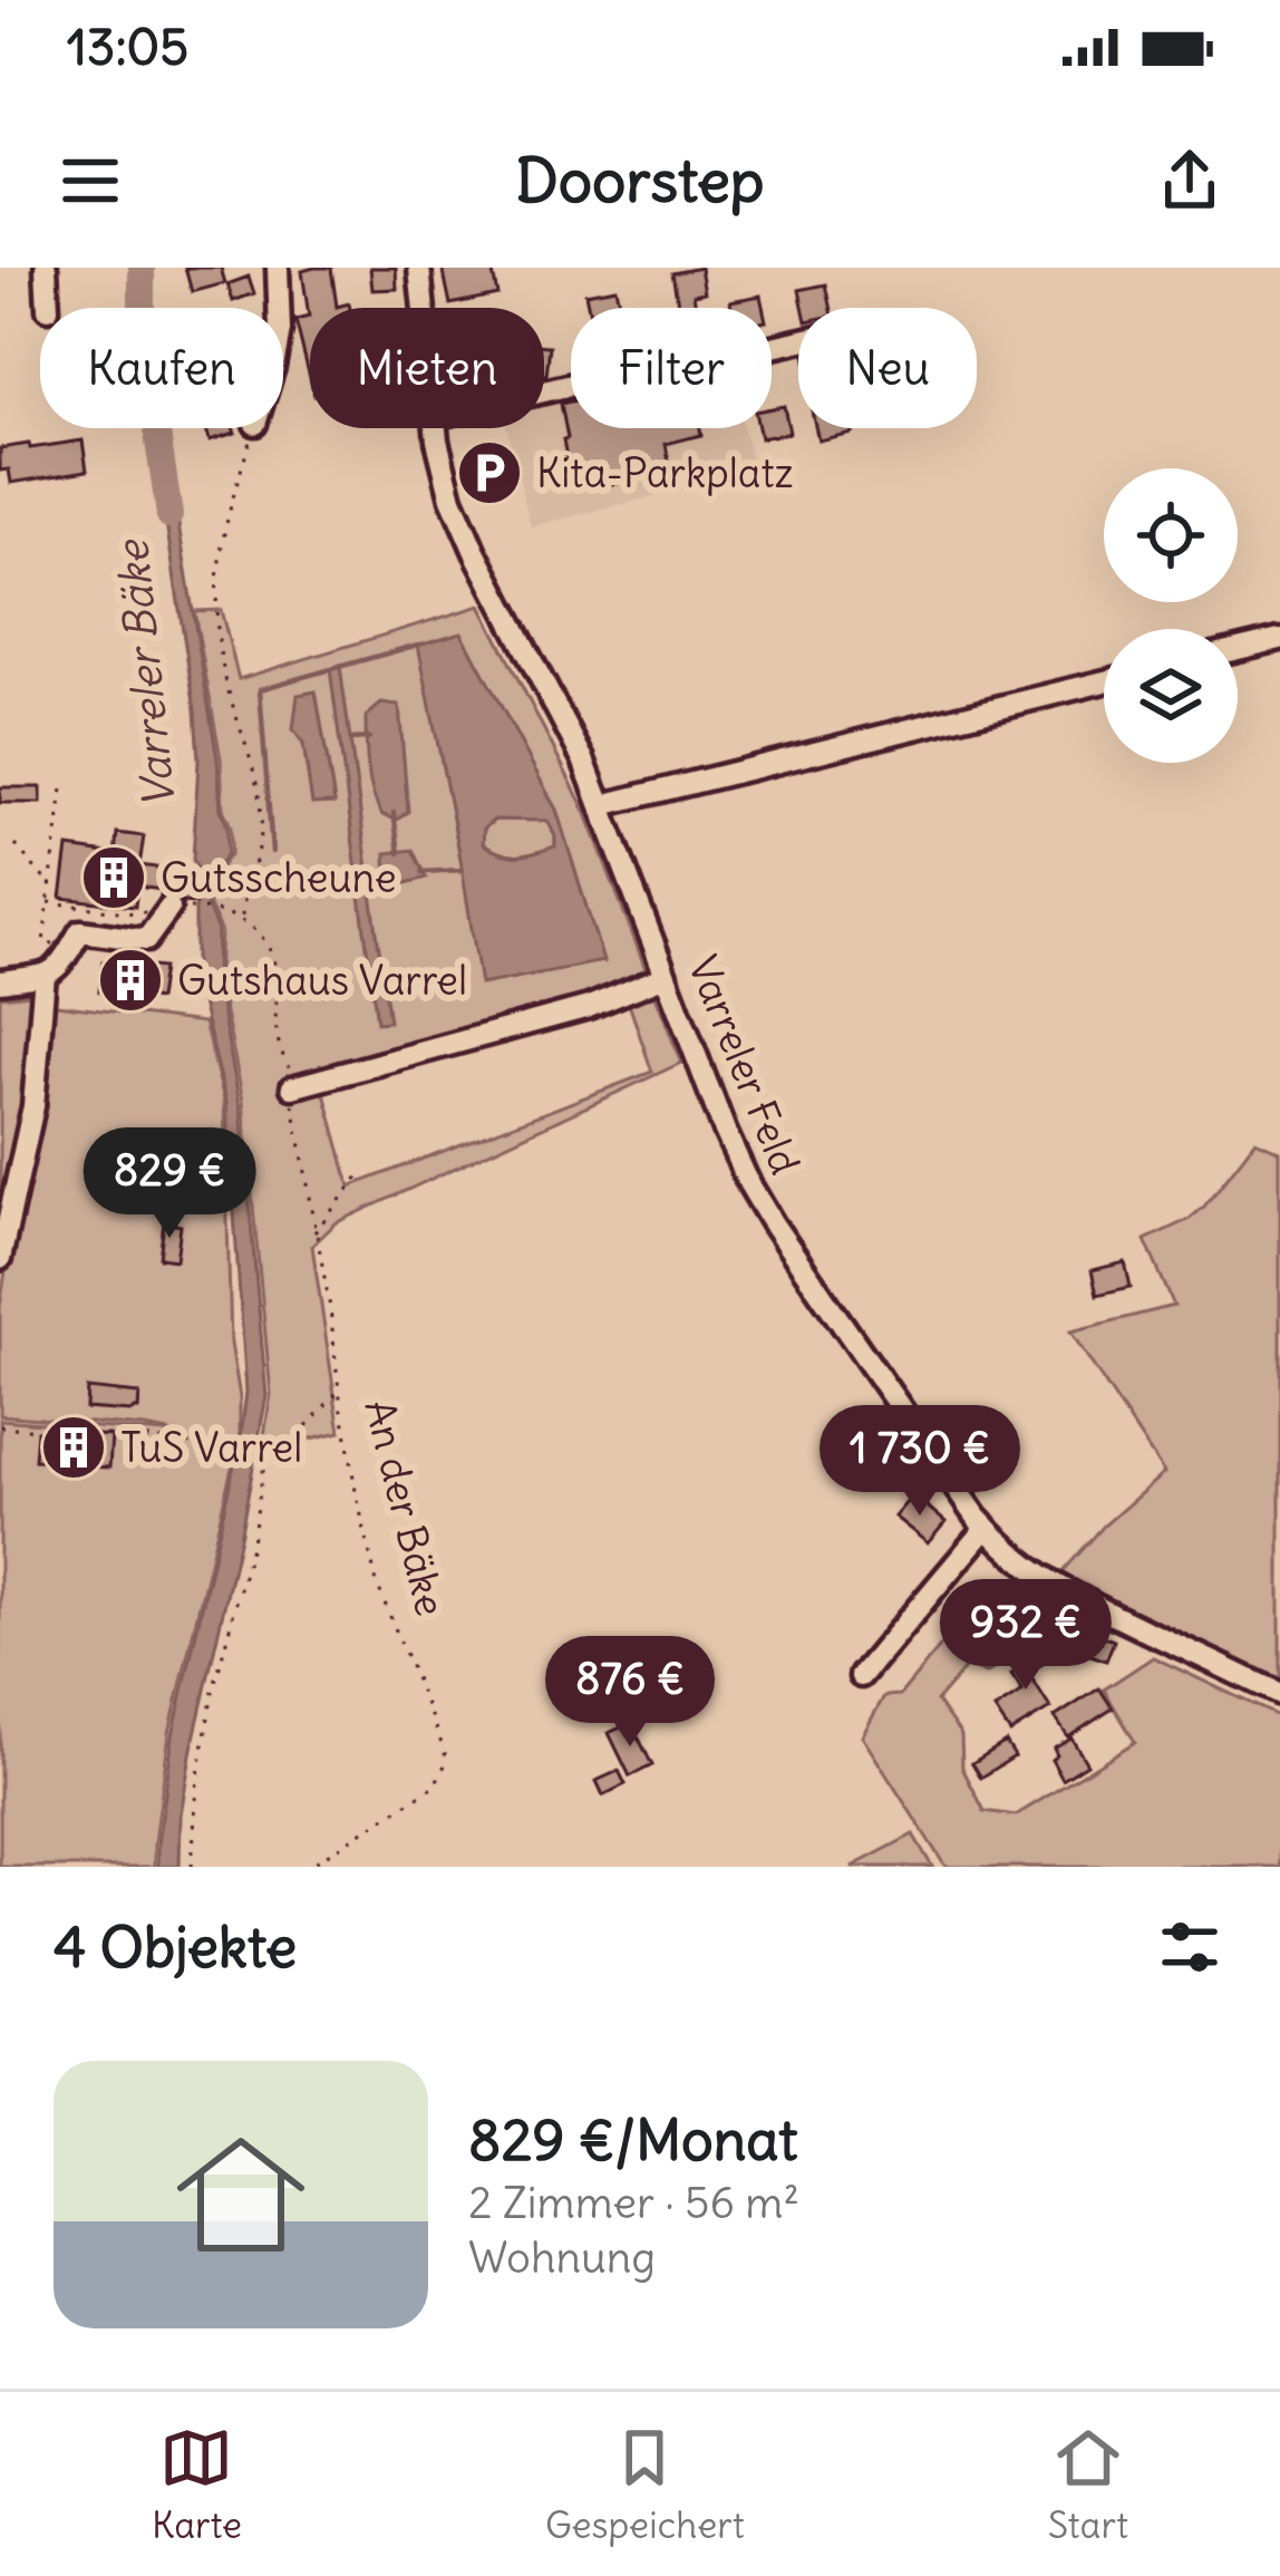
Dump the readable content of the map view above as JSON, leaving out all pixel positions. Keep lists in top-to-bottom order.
{
  "streets": {
    "street": ["Varreler Feld"],
    "path": ["An der Bäke"]
  },
  "water": ["Varreler Bäke"],
  "places": {
    "parking": ["Kita-Parkplatz"],
    "building": ["Gutsscheune", "Gutshaus Varrel", "TuS Varrel"]
  },
  "page": {
    "status": "13:05",
    "header": "Doorstep",
    "chip": [
      "Kaufen",
      "Mieten",
      "Filter",
      "Neu"
    ],
    "price": [
      "829 €",
      "1 730 €",
      "932 €",
      "876 €"
    ],
    "heading": "4 Objekte",
    "list": [
      {
        "name": "829 €/Monat",
        "note": "2 Zimmer · 56 m² · Wohnung"
      }
    ],
    "tabs": ["Karte", "Gespeichert", "Start"]
  }
}
